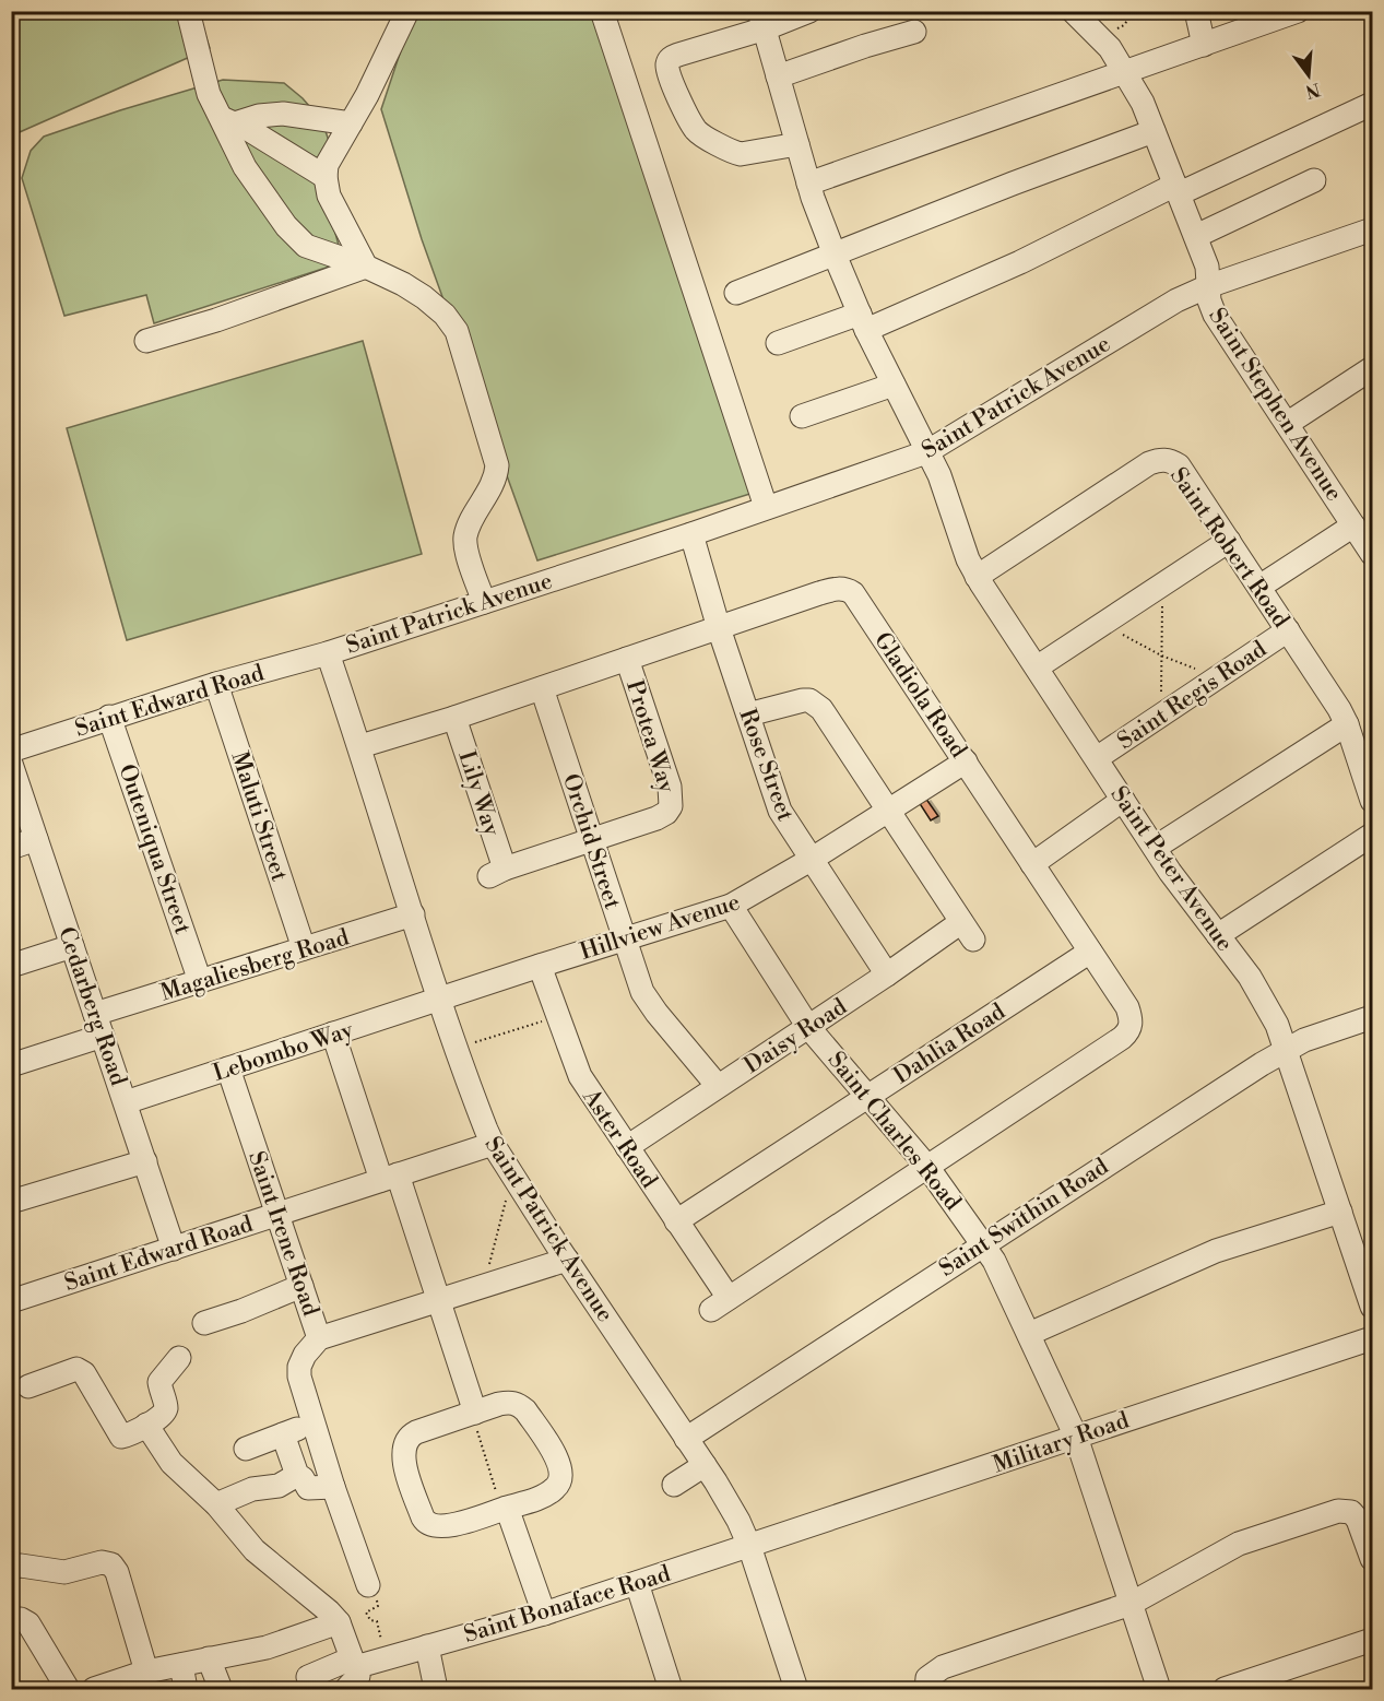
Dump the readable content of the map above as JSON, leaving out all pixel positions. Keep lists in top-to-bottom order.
{
  "streets": {
    "street": [
      "Saint Patrick Avenue",
      "Saint Stephen Avenue",
      "Saint Robert Road",
      "Gladiola Road",
      "Saint Regis Road",
      "Saint Edward Road",
      "Protea Way",
      "Rose Street",
      "Lily Way",
      "Maluti Street",
      "Orchid Street",
      "Outeniqua Street",
      "Saint Peter Avenue",
      "Hillview Avenue",
      "Magaliesberg Road",
      "Cedarberg Road",
      "Daisy Road",
      "Dahlia Road",
      "Lebombo Way",
      "Saint Charles Road",
      "Aster Road",
      "Saint Swithin Road",
      "Saint Irene Road",
      "Military Road",
      "Saint Bonaface Road"
    ]
  },
  "crossings": [
    ["Saint Patrick Avenue", "Saint Stephen Avenue"],
    ["Saint Patrick Avenue", "Gladiola Road"],
    ["Saint Patrick Avenue", "Saint Edward Road"],
    ["Saint Patrick Avenue", "Rose Street"],
    ["Saint Patrick Avenue", "Saint Peter Avenue"],
    ["Saint Patrick Avenue", "Hillview Avenue"],
    ["Saint Patrick Avenue", "Magaliesberg Road"],
    ["Saint Patrick Avenue", "Lebombo Way"],
    ["Saint Patrick Avenue", "Saint Swithin Road"],
    ["Saint Patrick Avenue", "Saint Irene Road"],
    ["Saint Patrick Avenue", "Military Road"],
    ["Saint Patrick Avenue", "Saint Bonaface Road"],
    ["Saint Robert Road", "Saint Regis Road"],
    ["Saint Robert Road", "Saint Peter Avenue"],
    ["Gladiola Road", "Protea Way"],
    ["Gladiola Road", "Rose Street"],
    ["Gladiola Road", "Lily Way"],
    ["Gladiola Road", "Orchid Street"],
    ["Gladiola Road", "Hillview Avenue"],
    ["Gladiola Road", "Dahlia Road"],
    ["Gladiola Road", "Saint Charles Road"],
    ["Gladiola Road", "Aster Road"],
    ["Saint Regis Road", "Saint Peter Avenue"],
    ["Saint Edward Road", "Maluti Street"],
    ["Saint Edward Road", "Outeniqua Street"],
    ["Saint Edward Road", "Cedarberg Road"],
    ["Saint Edward Road", "Saint Irene Road"],
    ["Protea Way", "Lily Way"],
    ["Protea Way", "Orchid Street"],
    ["Rose Street", "Hillview Avenue"],
    ["Rose Street", "Daisy Road"],
    ["Lily Way", "Orchid Street"],
    ["Maluti Street", "Magaliesberg Road"],
    ["Orchid Street", "Hillview Avenue"],
    ["Orchid Street", "Daisy Road"],
    ["Outeniqua Street", "Magaliesberg Road"],
    ["Saint Peter Avenue", "Saint Swithin Road"],
    ["Hillview Avenue", "Daisy Road"],
    ["Hillview Avenue", "Lebombo Way"],
    ["Hillview Avenue", "Saint Charles Road"],
    ["Hillview Avenue", "Aster Road"],
    ["Magaliesberg Road", "Cedarberg Road"],
    ["Cedarberg Road", "Lebombo Way"],
    ["Daisy Road", "Saint Charles Road"],
    ["Daisy Road", "Aster Road"],
    ["Dahlia Road", "Saint Charles Road"],
    ["Dahlia Road", "Aster Road"],
    ["Lebombo Way", "Saint Irene Road"],
    ["Saint Charles Road", "Aster Road"],
    ["Saint Charles Road", "Saint Swithin Road"],
    ["Saint Charles Road", "Military Road"],
    ["Military Road", "Saint Bonaface Road"]
  ],
  "north": "bottom"
}
